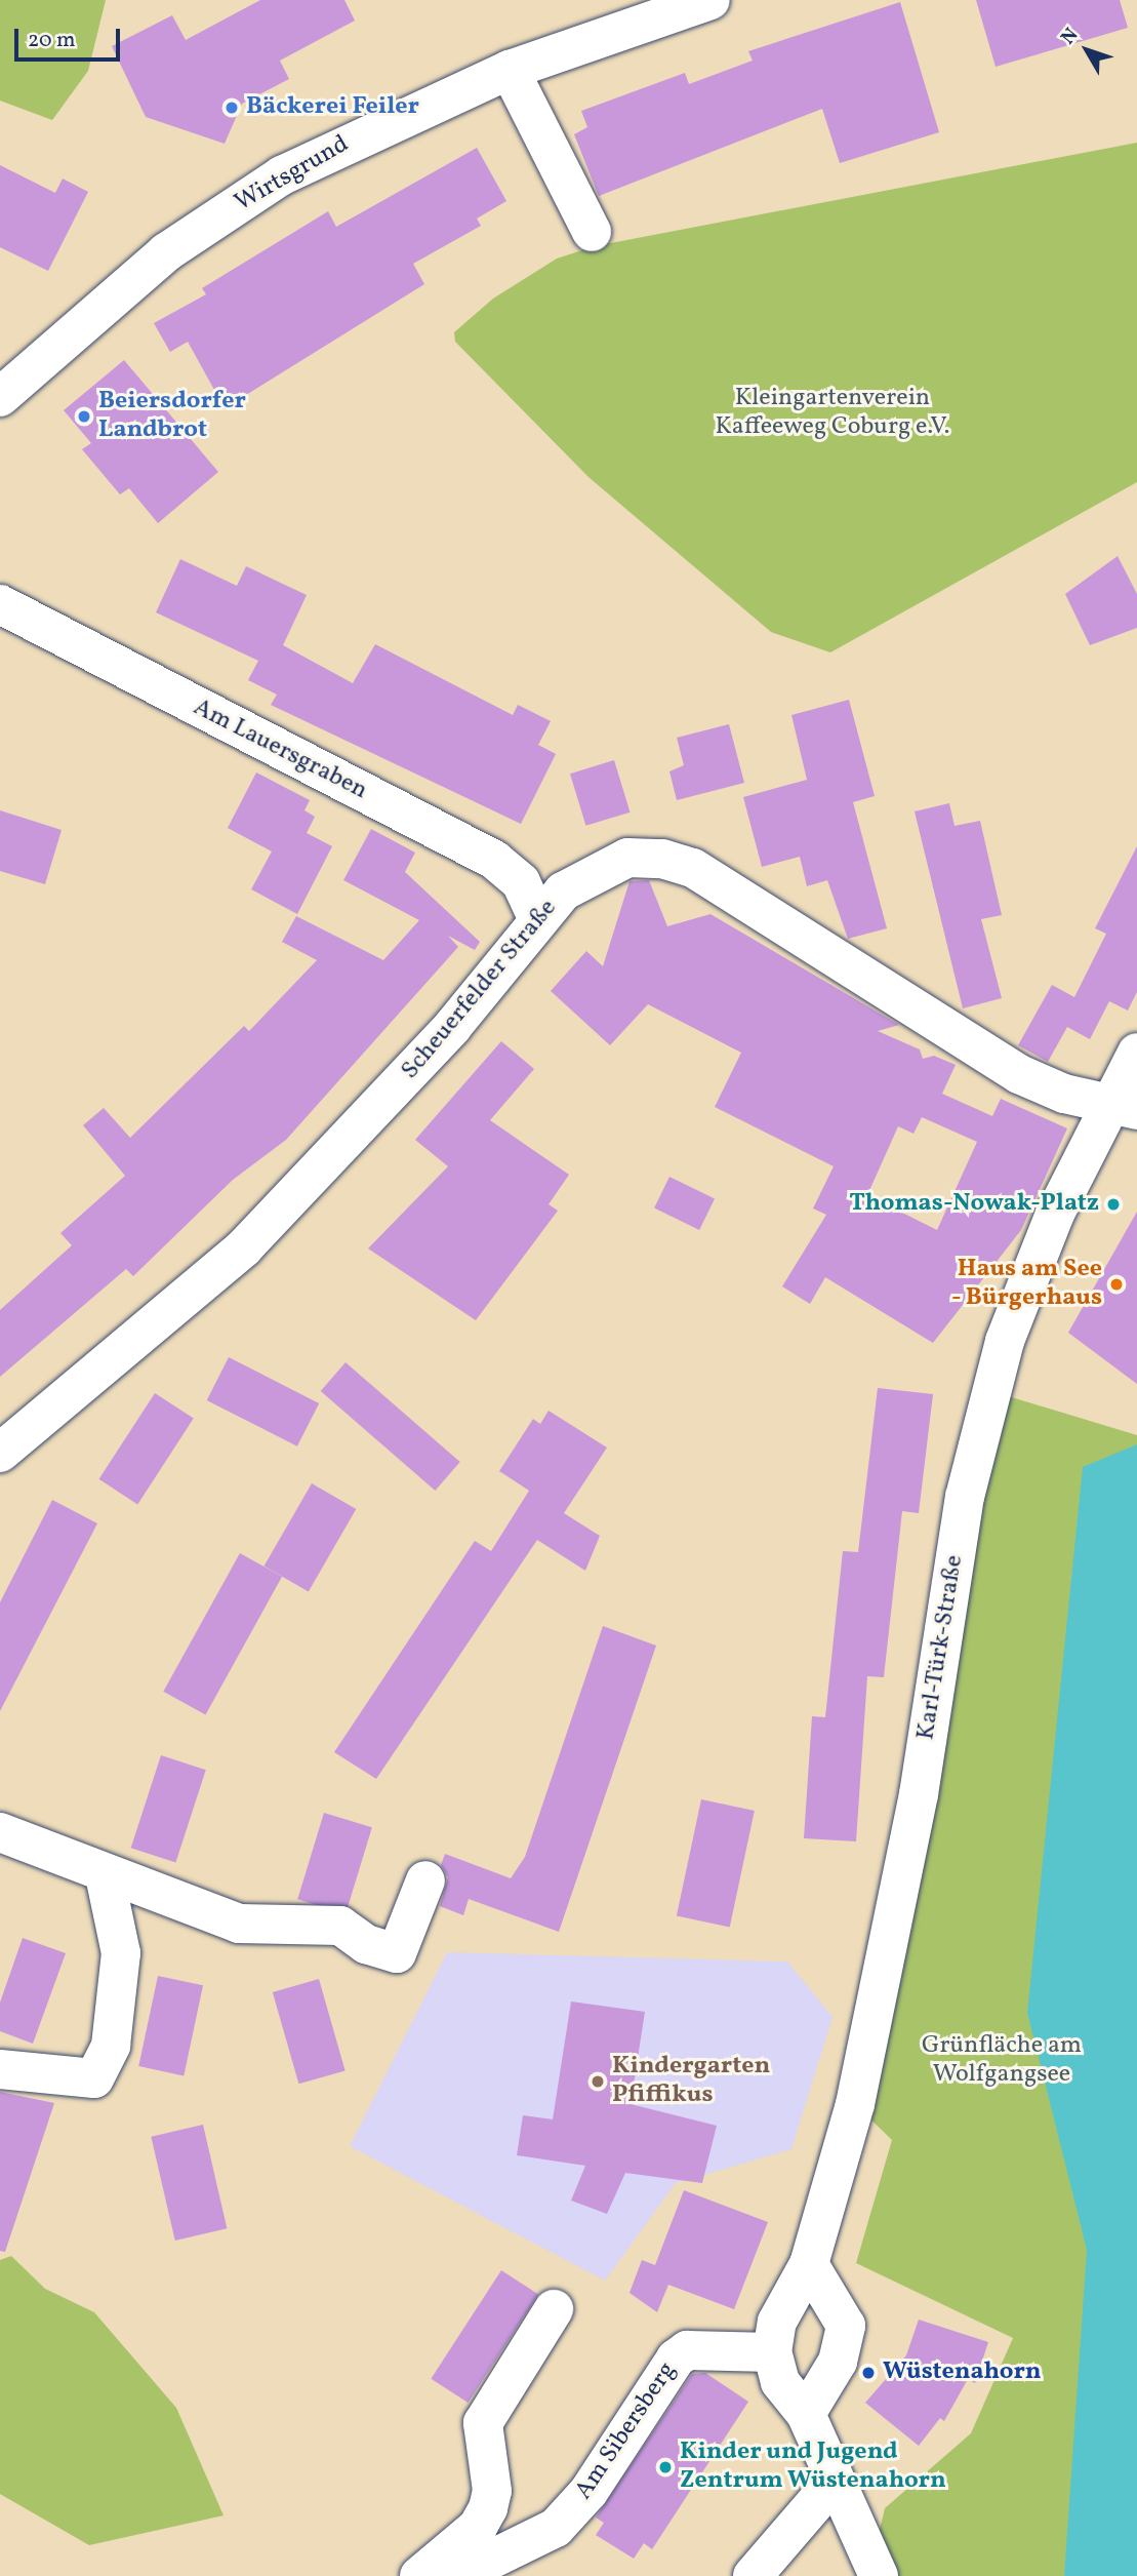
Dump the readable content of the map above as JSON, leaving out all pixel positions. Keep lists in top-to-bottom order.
{
  "streets": {
    "street": [
      "Wirtsgrund",
      "Am Lauersgraben",
      "Scheuerfelder Straße",
      "Karl-Türk-Straße",
      "Am Sibersberg"
    ]
  },
  "crossings": [
    ["Am Lauersgraben", "Scheuerfelder Straße"],
    ["Scheuerfelder Straße", "Karl-Türk-Straße"],
    ["Karl-Türk-Straße", "Am Sibersberg"]
  ],
  "parks": ["Kleingartenverein Kaffeeweg Coburg e.V.", "Grünfläche am Wolfgangsee"],
  "places": [
    "Bäckerei Feiler",
    "Beiersdorfer Landbrot",
    "Thomas-Nowak-Platz",
    "Haus am See - Bürgerhaus",
    "Kindergarten Pfiffikus",
    "Wüstenahorn",
    "Kinder und Jugend Zentrum Wüstenahorn"
  ],
  "scale_bar": "20 m",
  "north": "top left"
}
